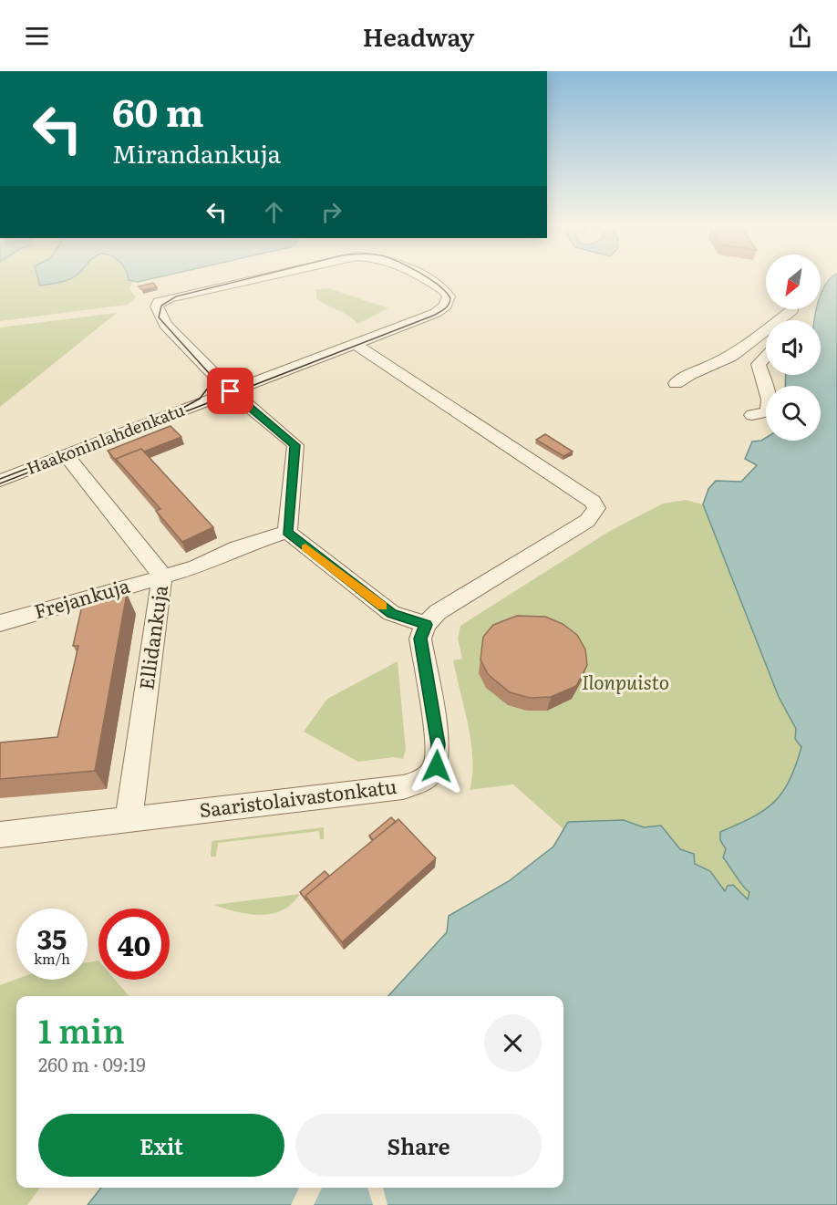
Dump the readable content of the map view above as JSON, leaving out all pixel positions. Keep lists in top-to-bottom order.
{
  "streets": {
    "street": [
      "Haakoninlahdenkatu",
      "Frejankuja",
      "Ellidankuja",
      "Saaristolaivastonkatu"
    ]
  },
  "crossings": [
    ["Haakoninlahdenkatu", "Ellidankuja"],
    ["Frejankuja", "Ellidankuja"],
    ["Ellidankuja", "Saaristolaivastonkatu"]
  ],
  "parks": ["Ilonpuisto"],
  "north": "bottom left",
  "page": {
    "header": "Headway",
    "turn": ["60 m", "Mirandankuja"],
    "speed": "35 km/h",
    "limit": "40",
    "heading": ["1 min", "260 m · 09:19"],
    "buttons": ["Exit", "Share"]
  }
}
